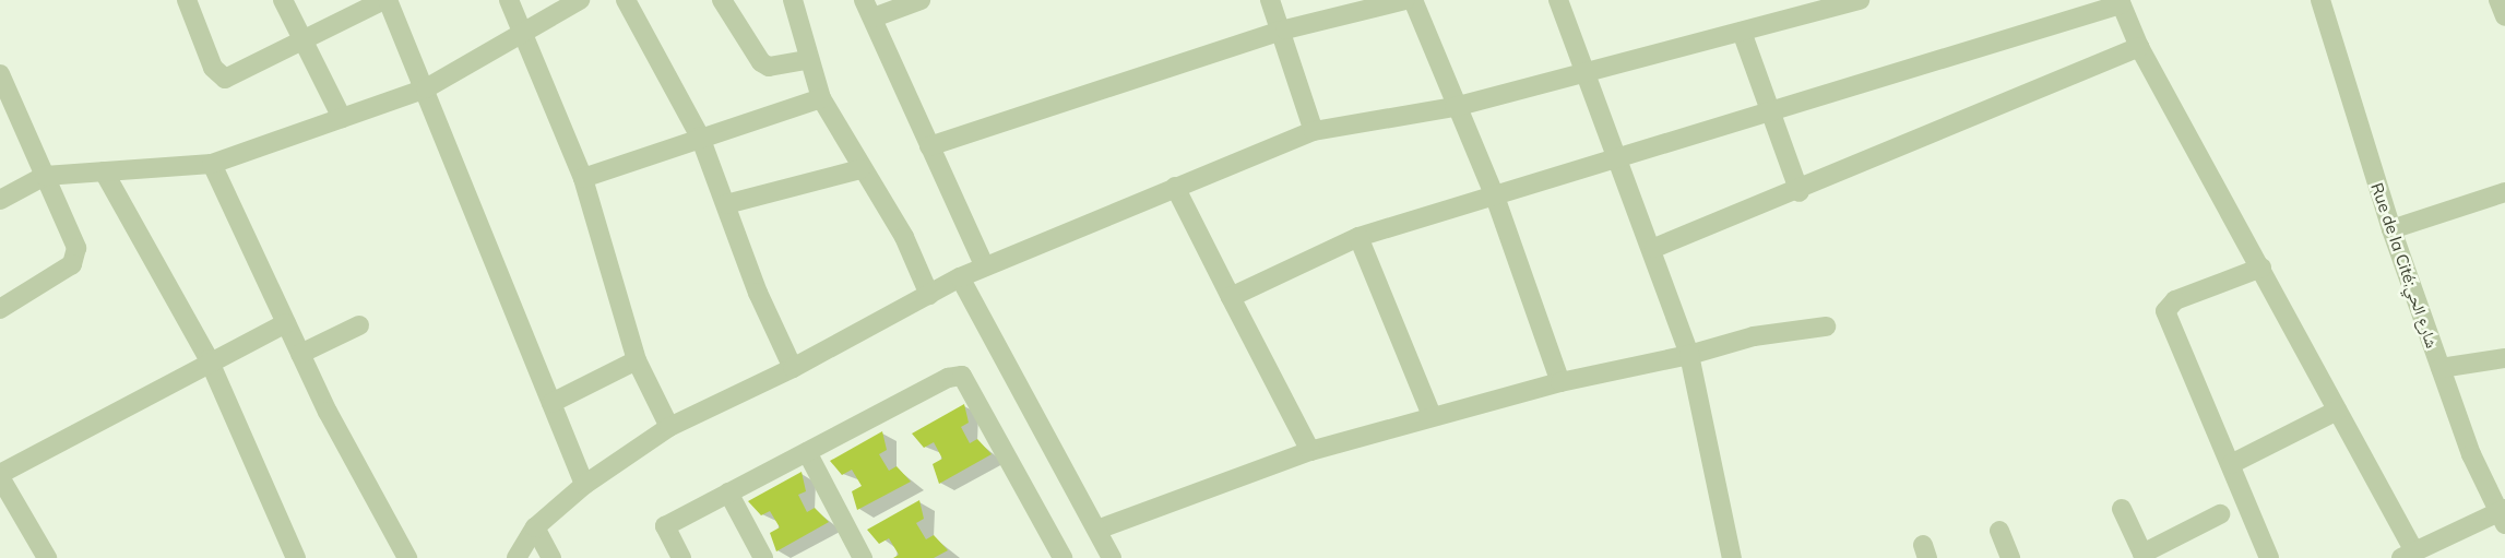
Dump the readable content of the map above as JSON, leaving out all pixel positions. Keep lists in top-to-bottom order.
{
  "streets": {
    "street": ["Rue de la Cité;شارع الحي"]
  }
}
